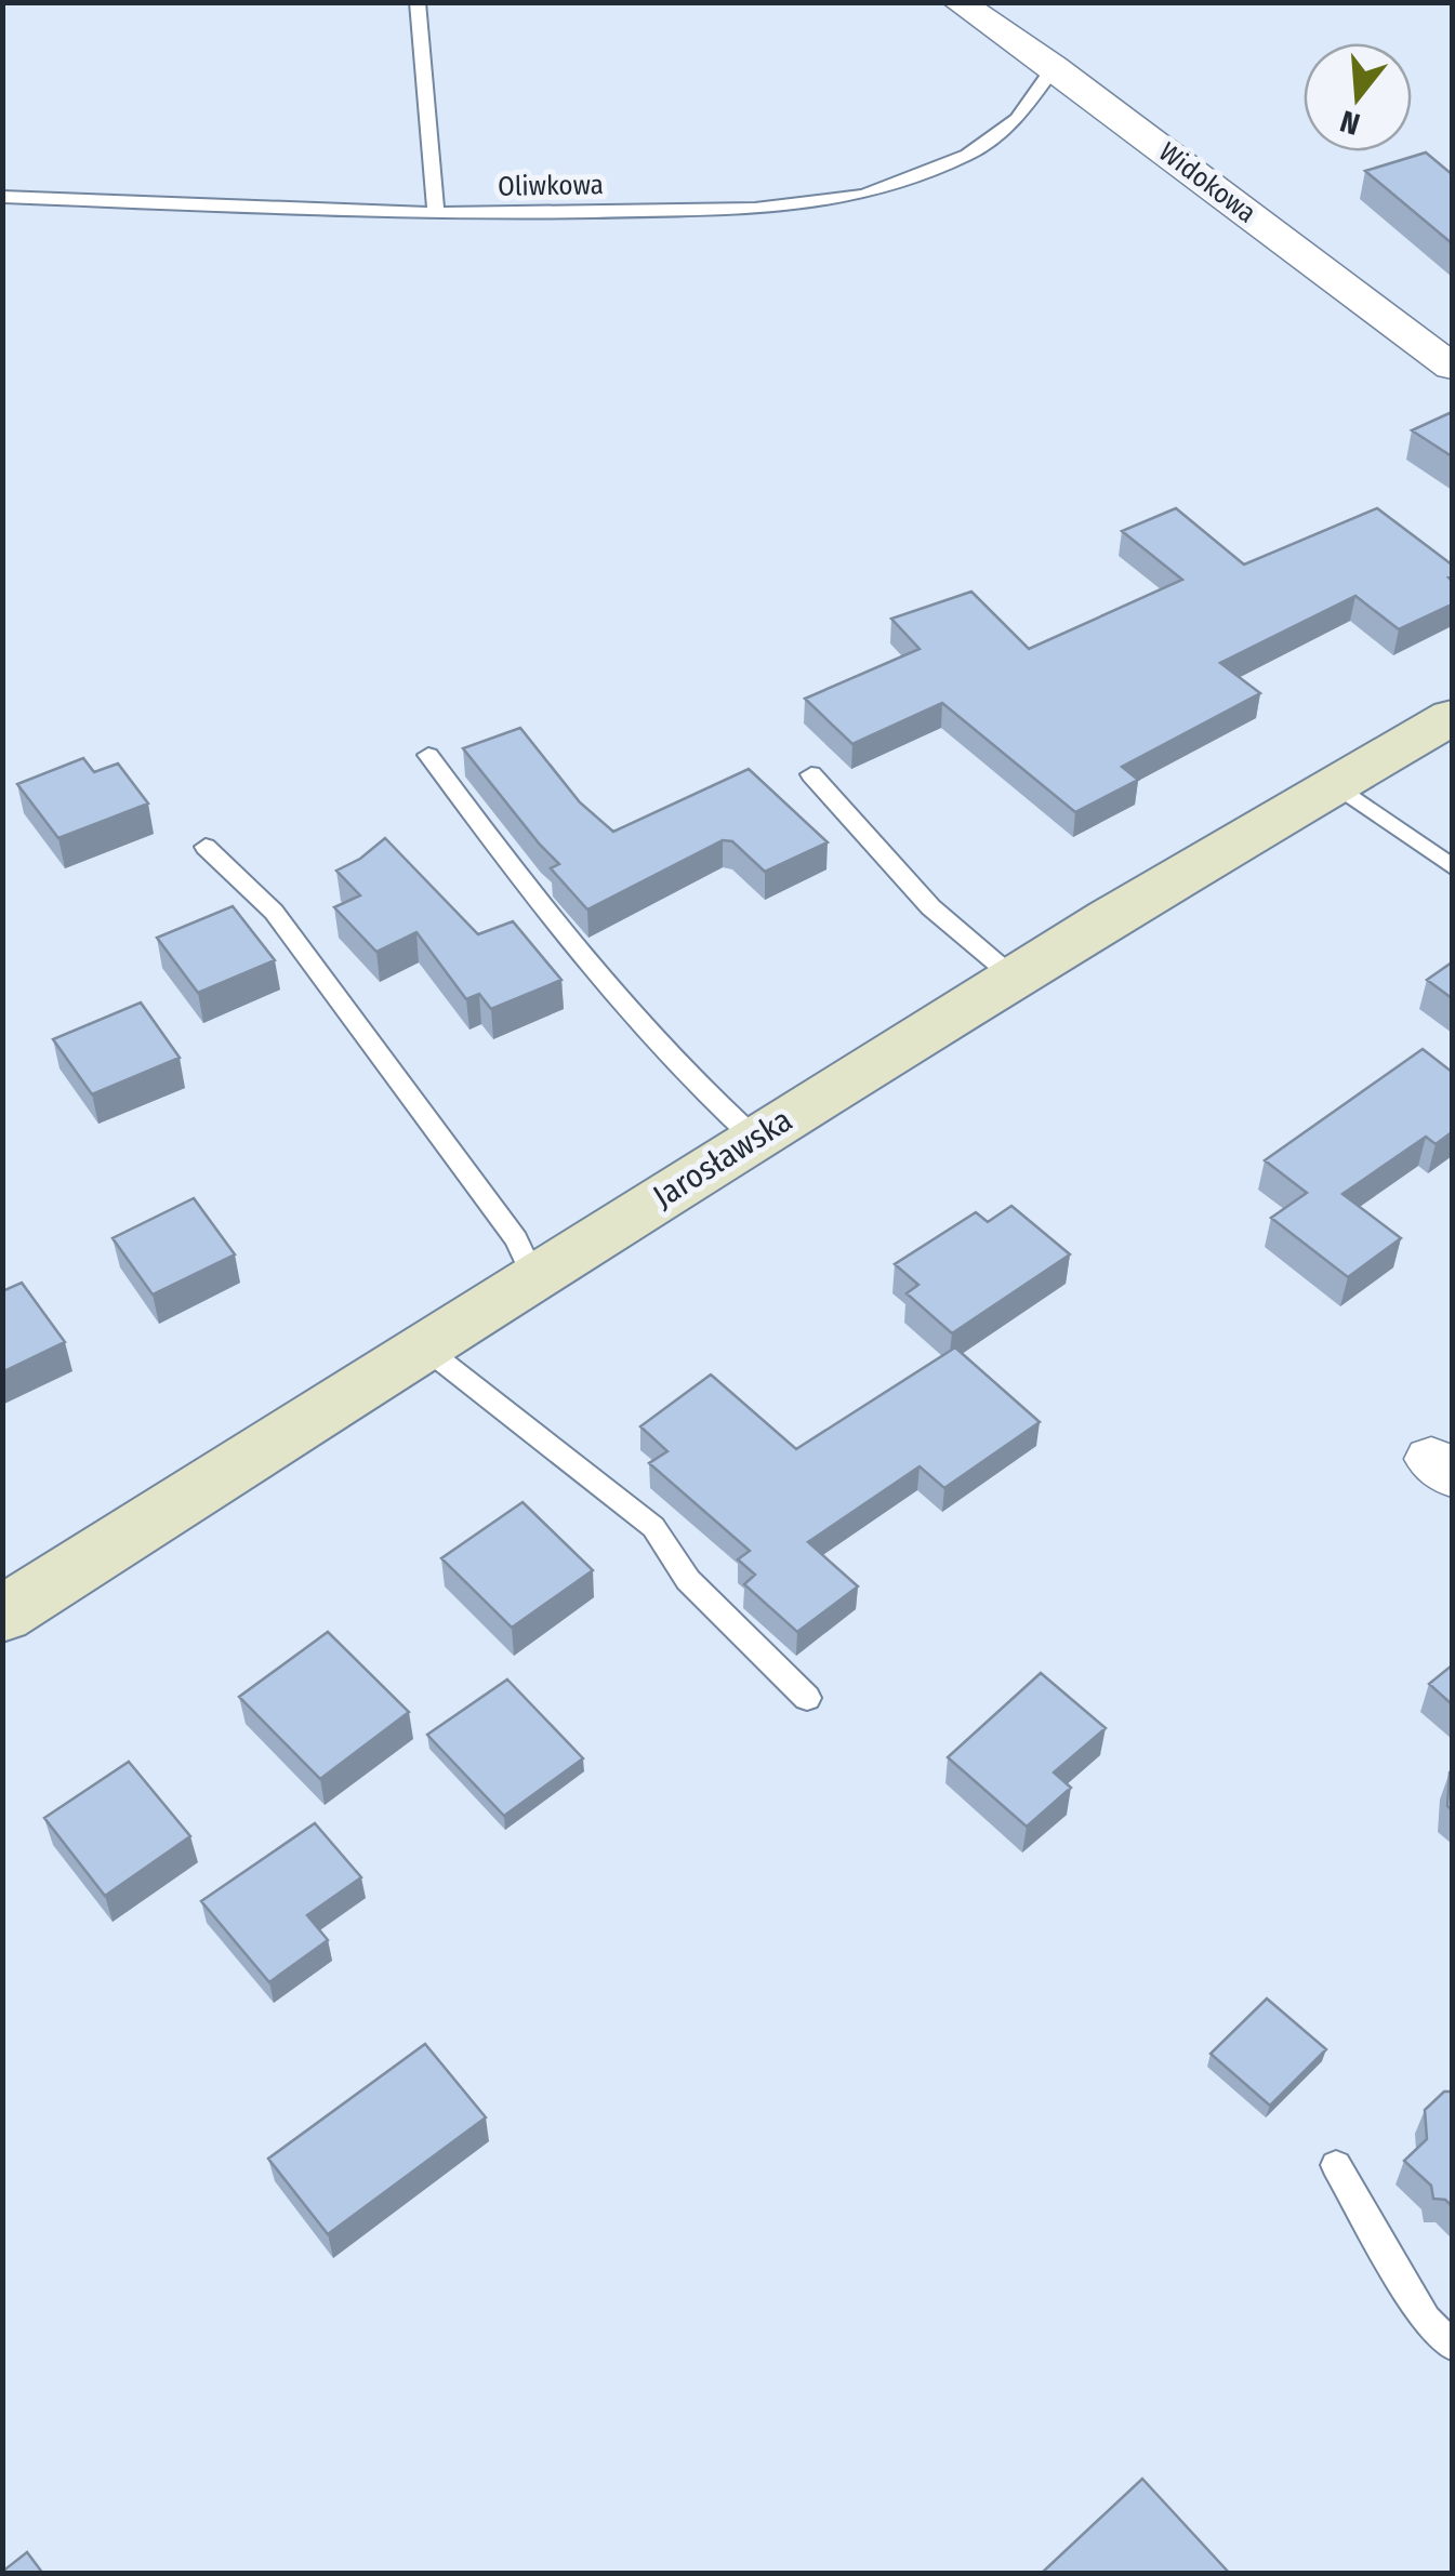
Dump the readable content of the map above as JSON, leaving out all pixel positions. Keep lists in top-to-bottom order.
{
  "streets": {
    "main road": ["Jarosławska"],
    "street": ["Widokowa"],
    "lane": ["Oliwkowa"]
  },
  "crossings": [
    ["Widokowa", "Oliwkowa"]
  ],
  "north": "bottom"
}
